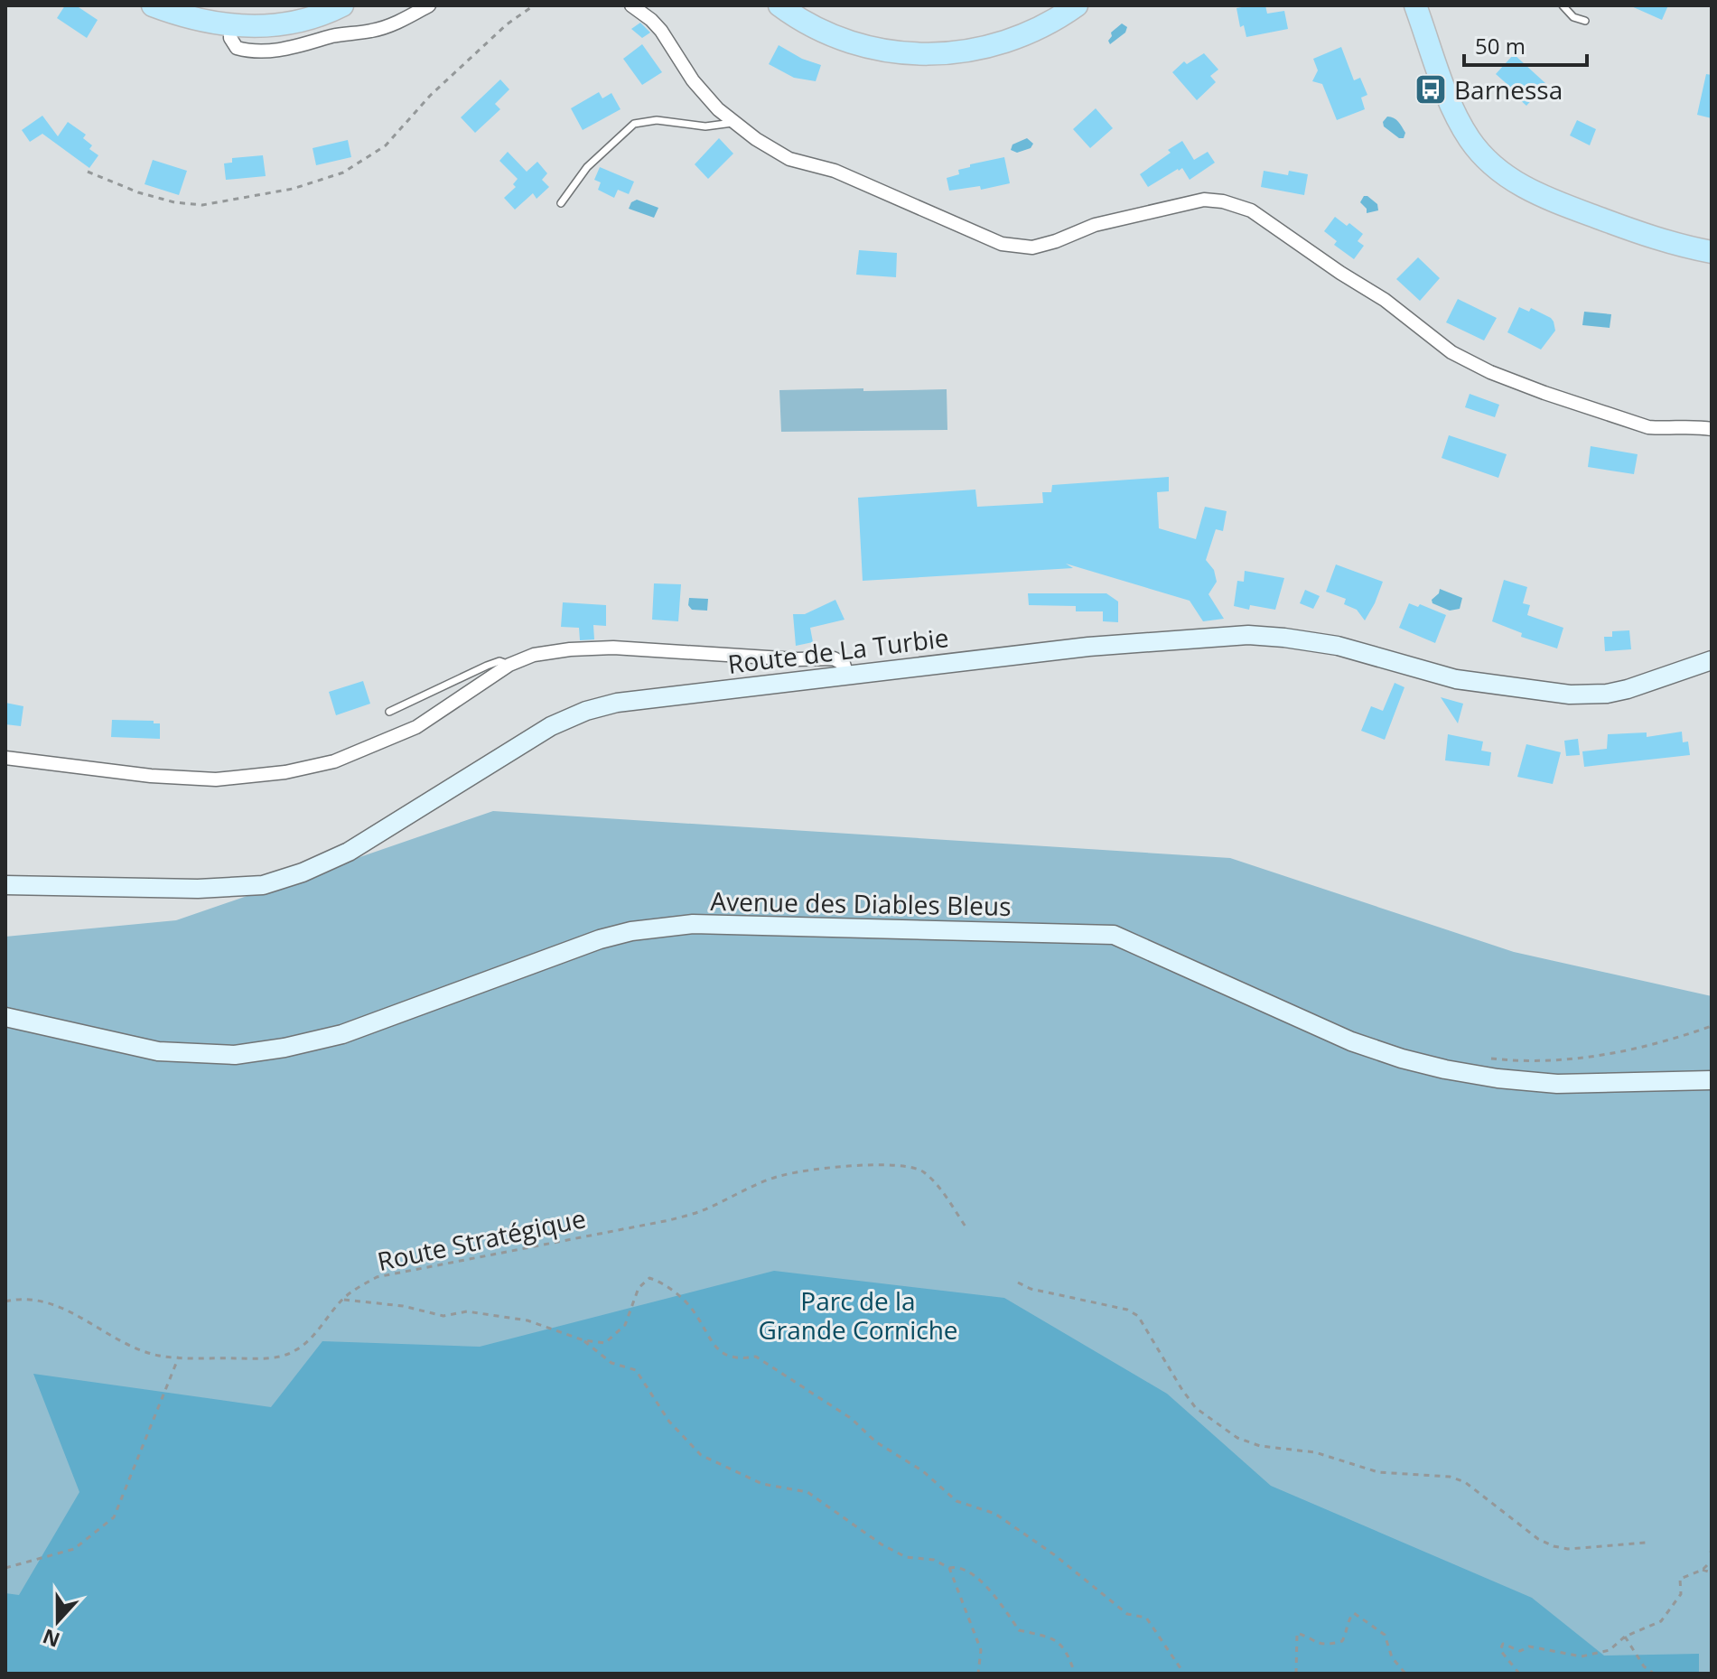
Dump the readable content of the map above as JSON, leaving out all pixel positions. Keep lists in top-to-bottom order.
{
  "streets": {
    "main road": ["Route de La Turbie", "Avenue des Diables Bleus"],
    "path": ["Route Stratégique"]
  },
  "parks": ["Parc de la Grande Corniche"],
  "places": {
    "bus stop": ["Barnessa"]
  },
  "scale_bar": "50 m",
  "north": "bottom"
}
